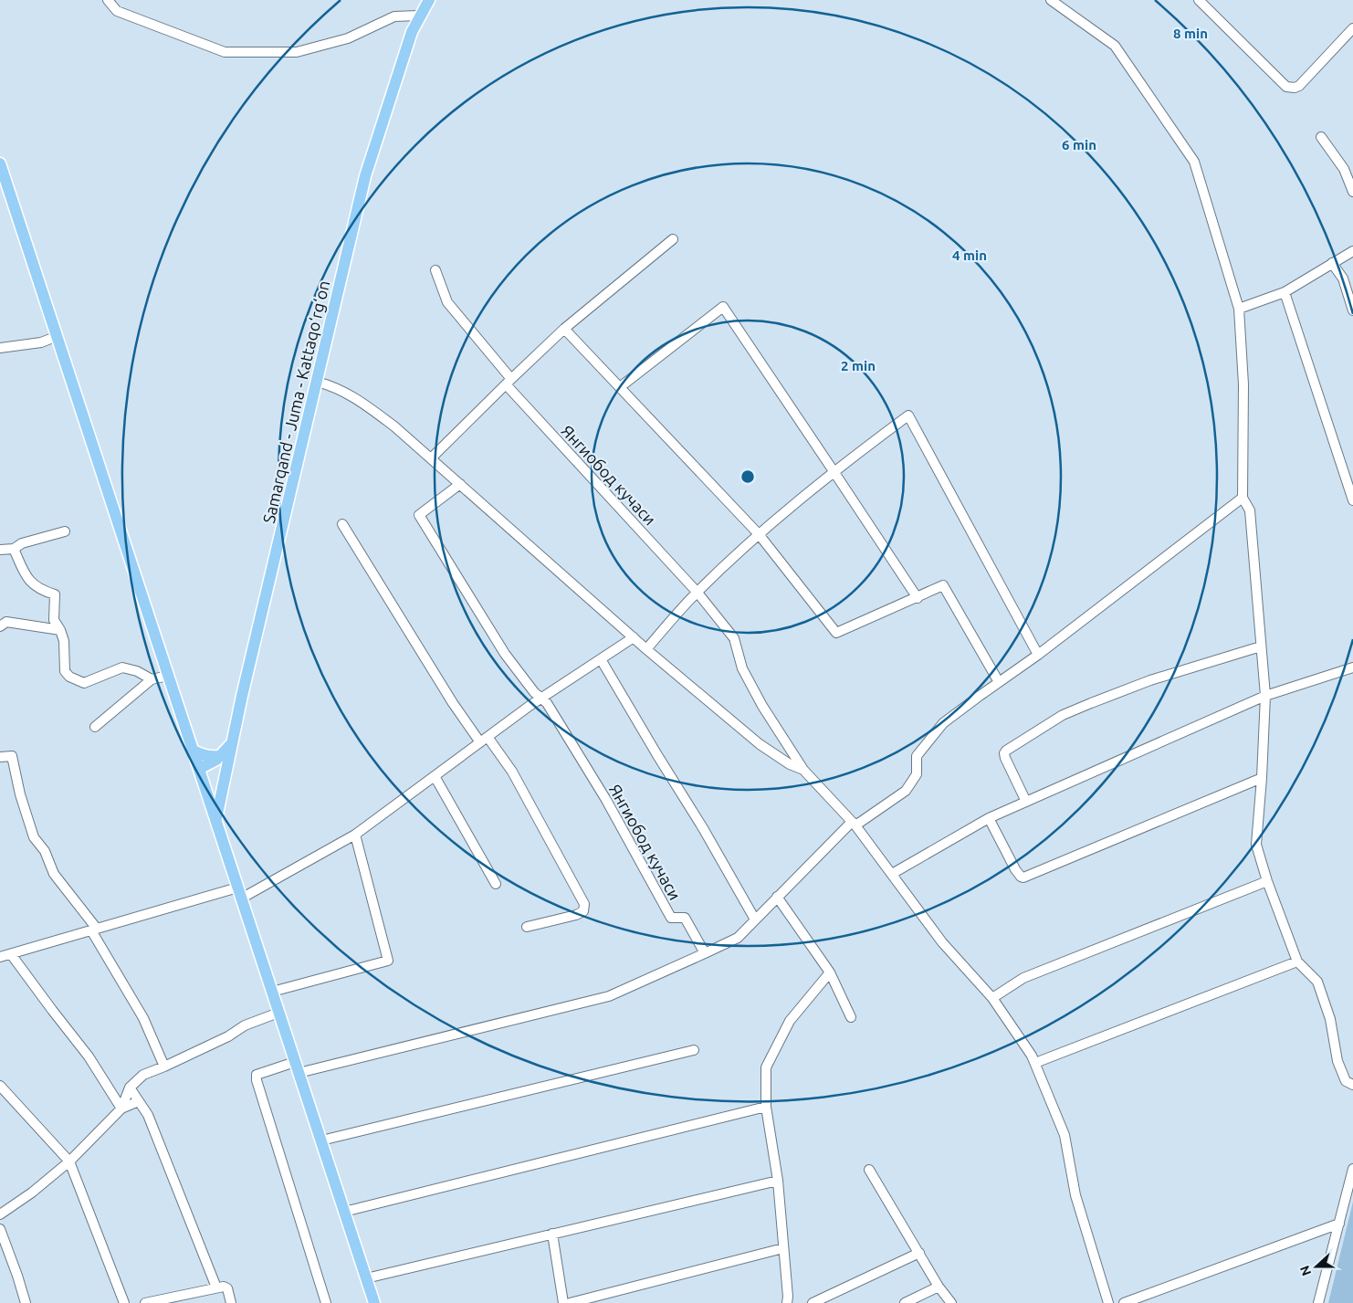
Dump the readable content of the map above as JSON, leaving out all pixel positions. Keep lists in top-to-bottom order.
{
  "streets": {
    "main road": ["Samarqand - Juma - Kattaqo‘rg‘on"],
    "street": ["Янгиобод кучаси"]
  },
  "crossings": [
    ["Samarqand - Juma - Kattaqo‘rg‘on", "Янгиобод кучаси"]
  ],
  "north": "left",
  "rings": [
    "8 min",
    "6 min",
    "4 min",
    "2 min"
  ]
}
